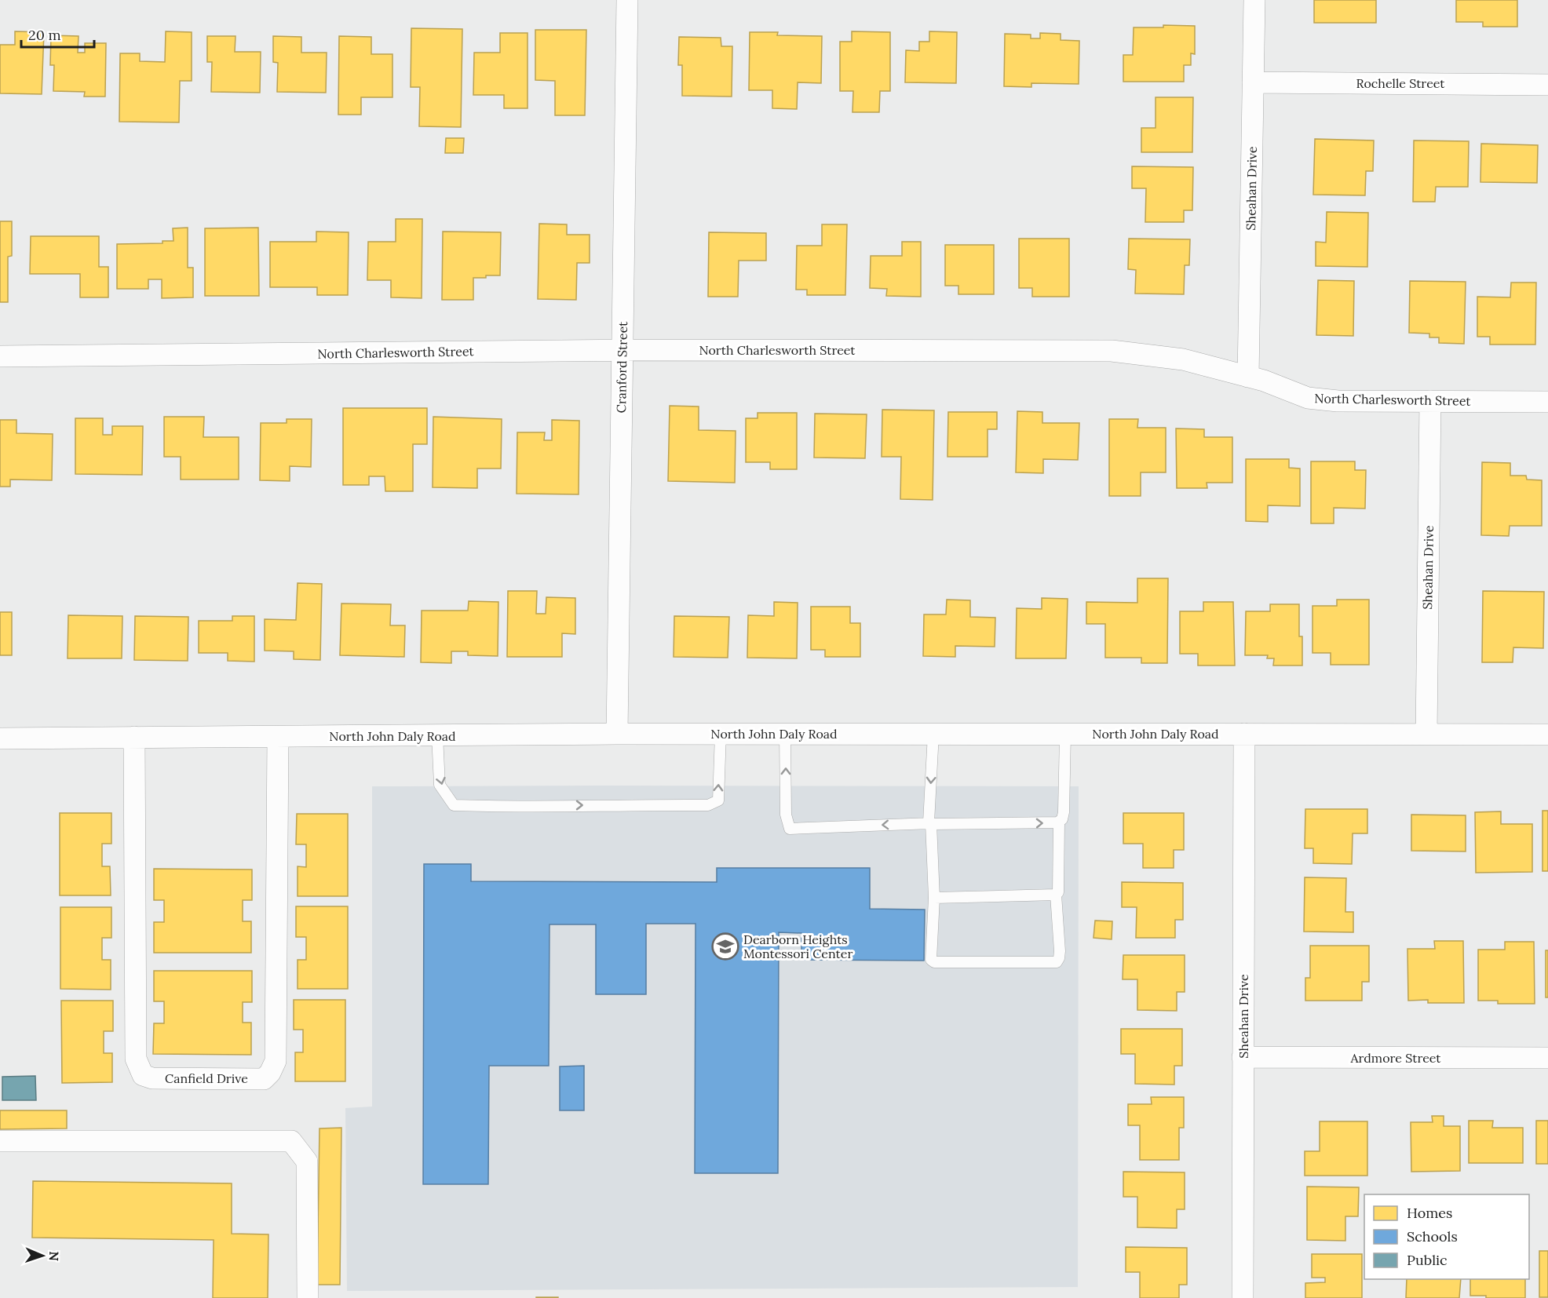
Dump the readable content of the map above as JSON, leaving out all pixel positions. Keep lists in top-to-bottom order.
{
  "streets": {
    "street": [
      "Rochelle Street",
      "Sheahan Drive",
      "North Charlesworth Street",
      "Cranford Street",
      "North John Daly Road",
      "Ardmore Street",
      "Canfield Drive"
    ]
  },
  "crossings": [
    ["Rochelle Street", "Sheahan Drive"],
    ["Sheahan Drive", "North Charlesworth Street"],
    ["Sheahan Drive", "North John Daly Road"],
    ["Sheahan Drive", "Ardmore Street"],
    ["North Charlesworth Street", "Cranford Street"],
    ["Cranford Street", "North John Daly Road"],
    ["North John Daly Road", "Canfield Drive"]
  ],
  "places": {
    "school or university": ["Dearborn Heights Montessori Center"]
  },
  "legend": ["Homes", "Schools", "Public"],
  "scale_bar": "20 m",
  "north": "right"
}
